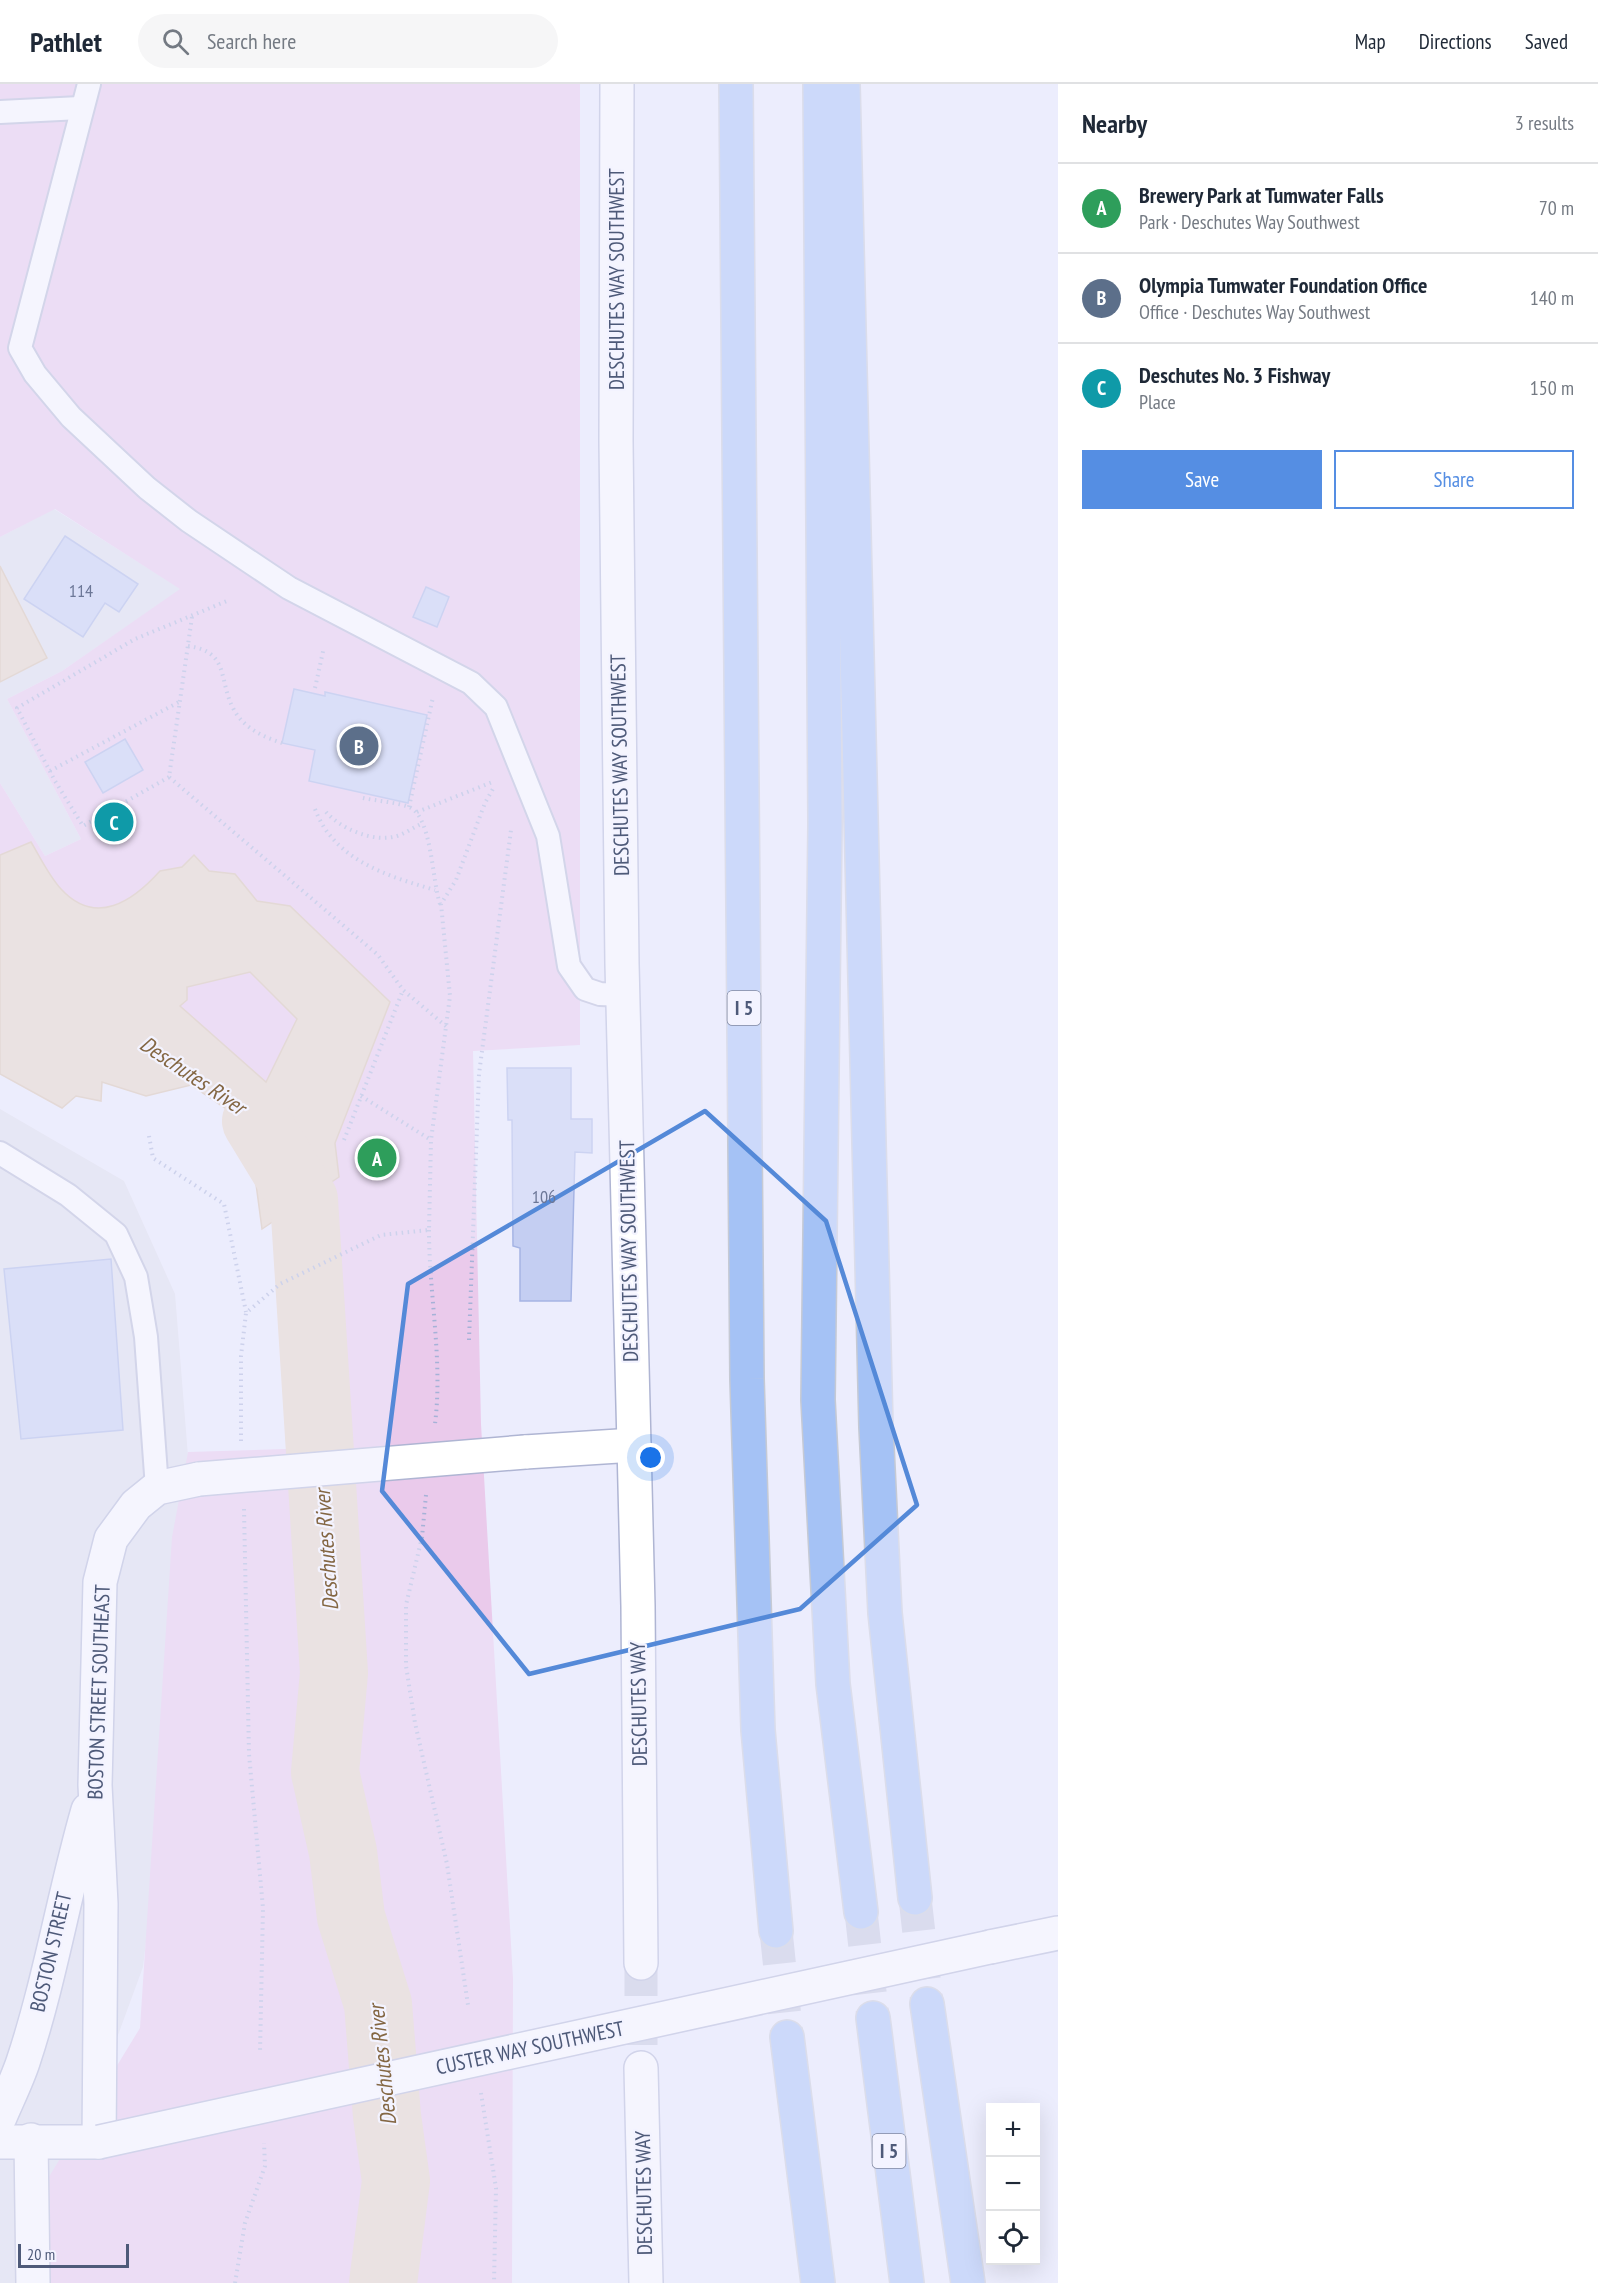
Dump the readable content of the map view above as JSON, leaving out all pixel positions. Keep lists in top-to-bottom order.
{
  "streets": {
    "highway": ["I 5"],
    "main road": [
      "DESCHUTES WAY SOUTHWEST",
      "BOSTON STREET SOUTHEAST",
      "DESCHUTES WAY",
      "BOSTON STREET",
      "CUSTER WAY SOUTHWEST"
    ]
  },
  "crossings": [
    ["DESCHUTES WAY SOUTHWEST", "DESCHUTES WAY"],
    ["BOSTON STREET SOUTHEAST", "BOSTON STREET"],
    ["BOSTON STREET SOUTHEAST", "CUSTER WAY SOUTHWEST"]
  ],
  "water": ["Deschutes River"],
  "house_numbers": ["114", "106"],
  "scale_bar": "20 m",
  "page": {
    "header": "Pathlet",
    "search": "Search here",
    "nav": ["Map", "Directions", "Saved"],
    "heading": ["Nearby", "3 results"],
    "list": [
      {
        "mark": "A",
        "name": "Brewery Park at Tumwater Falls",
        "note": "Park · Deschutes Way Southwest",
        "value": "70 m"
      },
      {
        "mark": "B",
        "name": "Olympia Tumwater Foundation Office",
        "note": "Office · Deschutes Way Southwest",
        "value": "140 m"
      },
      {
        "mark": "C",
        "name": "Deschutes No. 3 Fishway",
        "note": "Place",
        "value": "150 m"
      }
    ],
    "buttons": ["Save", "Share"],
    "pins": ["B", "C", "A"],
    "map_buttons": ["+", "−"],
    "scale": "20 m"
  }
}
